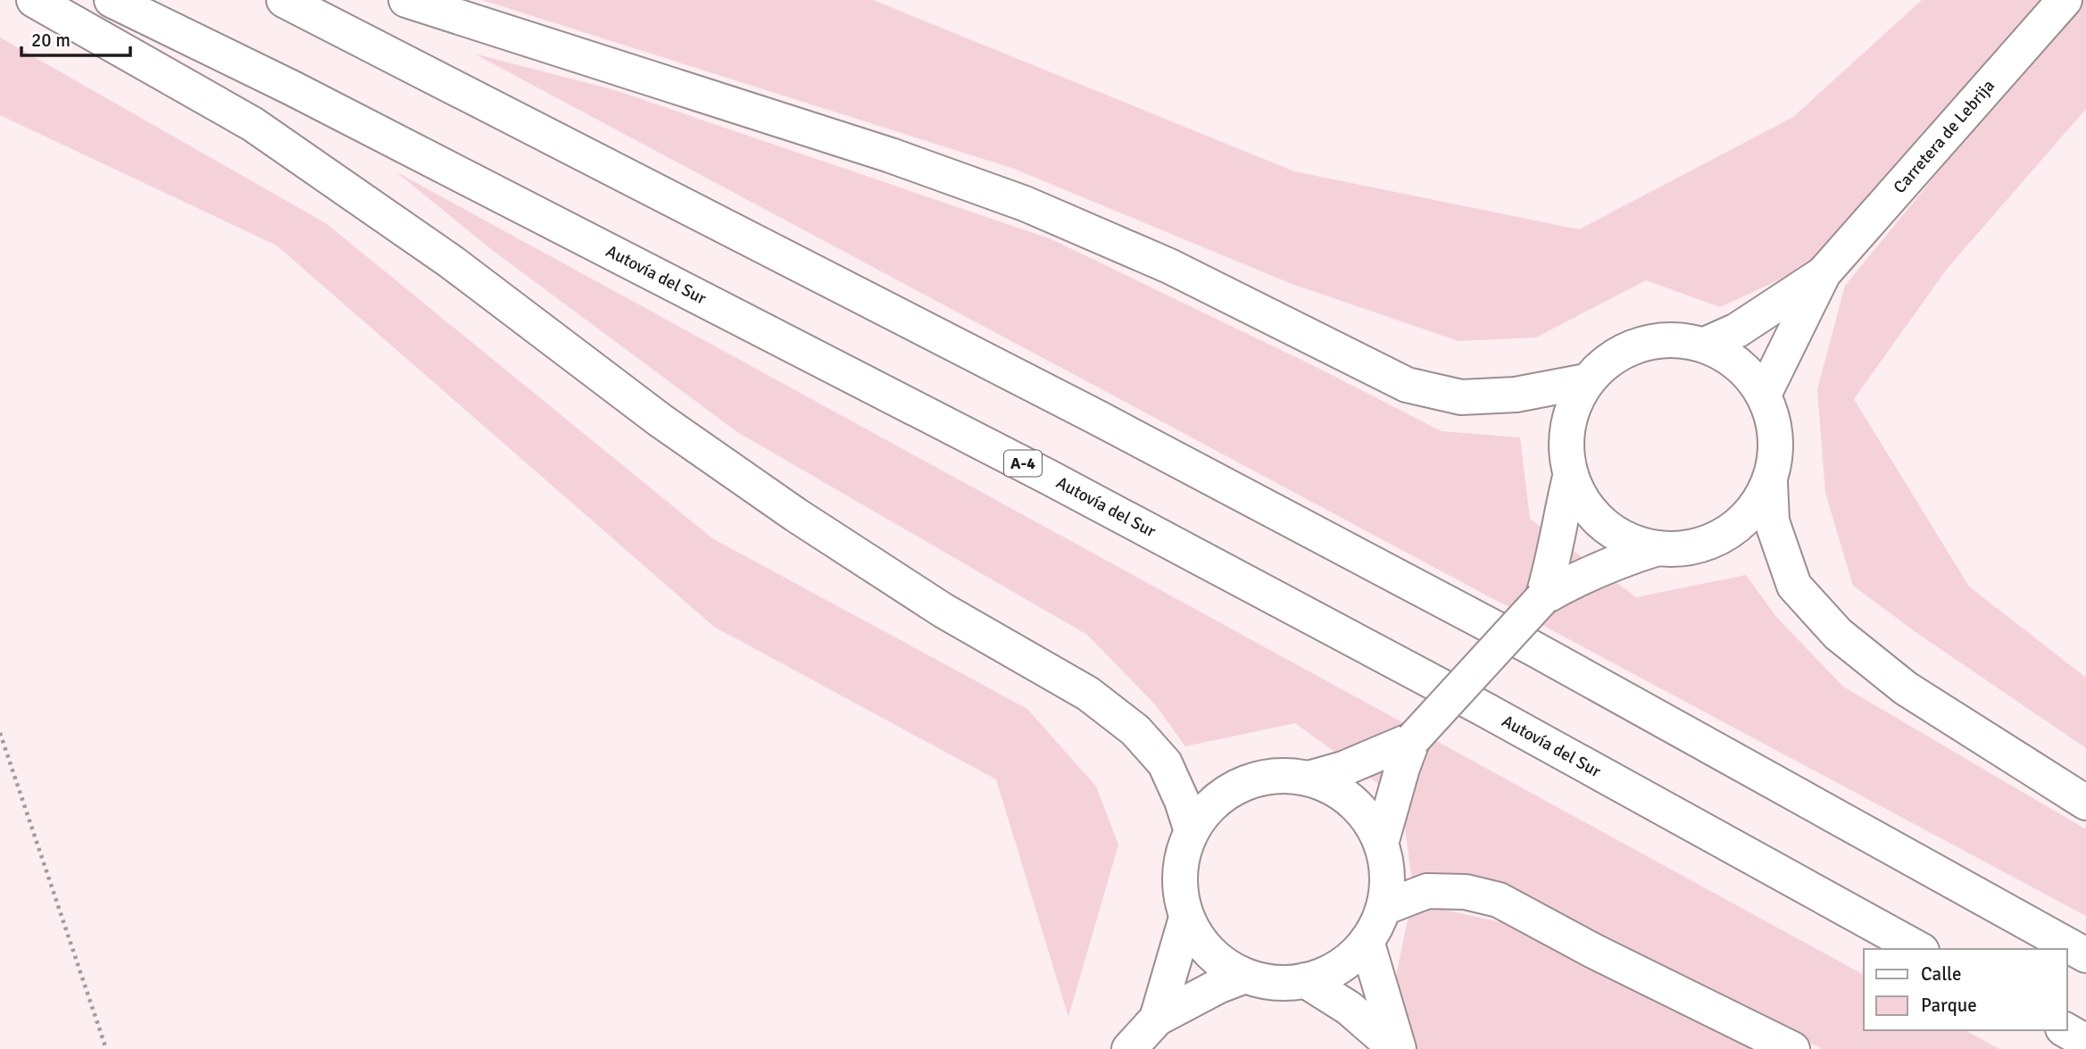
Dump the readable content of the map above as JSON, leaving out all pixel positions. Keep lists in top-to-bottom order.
{
  "streets": {
    "main road": ["Carretera de Lebrija", "Autovía del Sur", "A-4"]
  },
  "legend": ["Calle", "Parque"],
  "scale_bar": "20 m"
}
